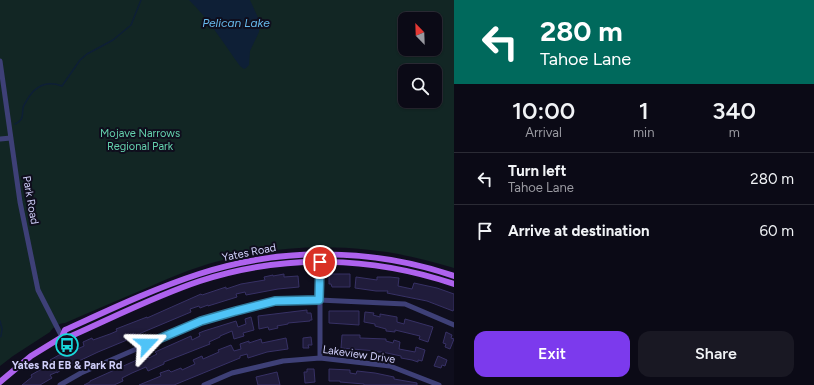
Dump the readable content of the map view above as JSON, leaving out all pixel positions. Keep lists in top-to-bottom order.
{
  "streets": {
    "main road": ["Yates Road"],
    "street": ["Park Road", "Lakeview Drive"]
  },
  "crossings": [
    ["Park Road", "Yates Road"]
  ],
  "water": ["Pelican Lake"],
  "parks": ["Mojave Narrows Regional Park"],
  "places": {
    "bus stop": ["Yates Rd EB & Park Rd"]
  },
  "north": "top left",
  "page": {
    "turn": ["280 m", "Tahoe Lane"],
    "eta": [
      "10:00",
      "Arrival",
      "1",
      "min",
      "340",
      "m"
    ],
    "list": [
      {
        "name": "Turn left",
        "note": "Tahoe Lane",
        "value": "280 m"
      },
      {
        "name": "Arrive at destination",
        "value": "60 m"
      }
    ],
    "buttons": ["Exit", "Share"]
  }
}
